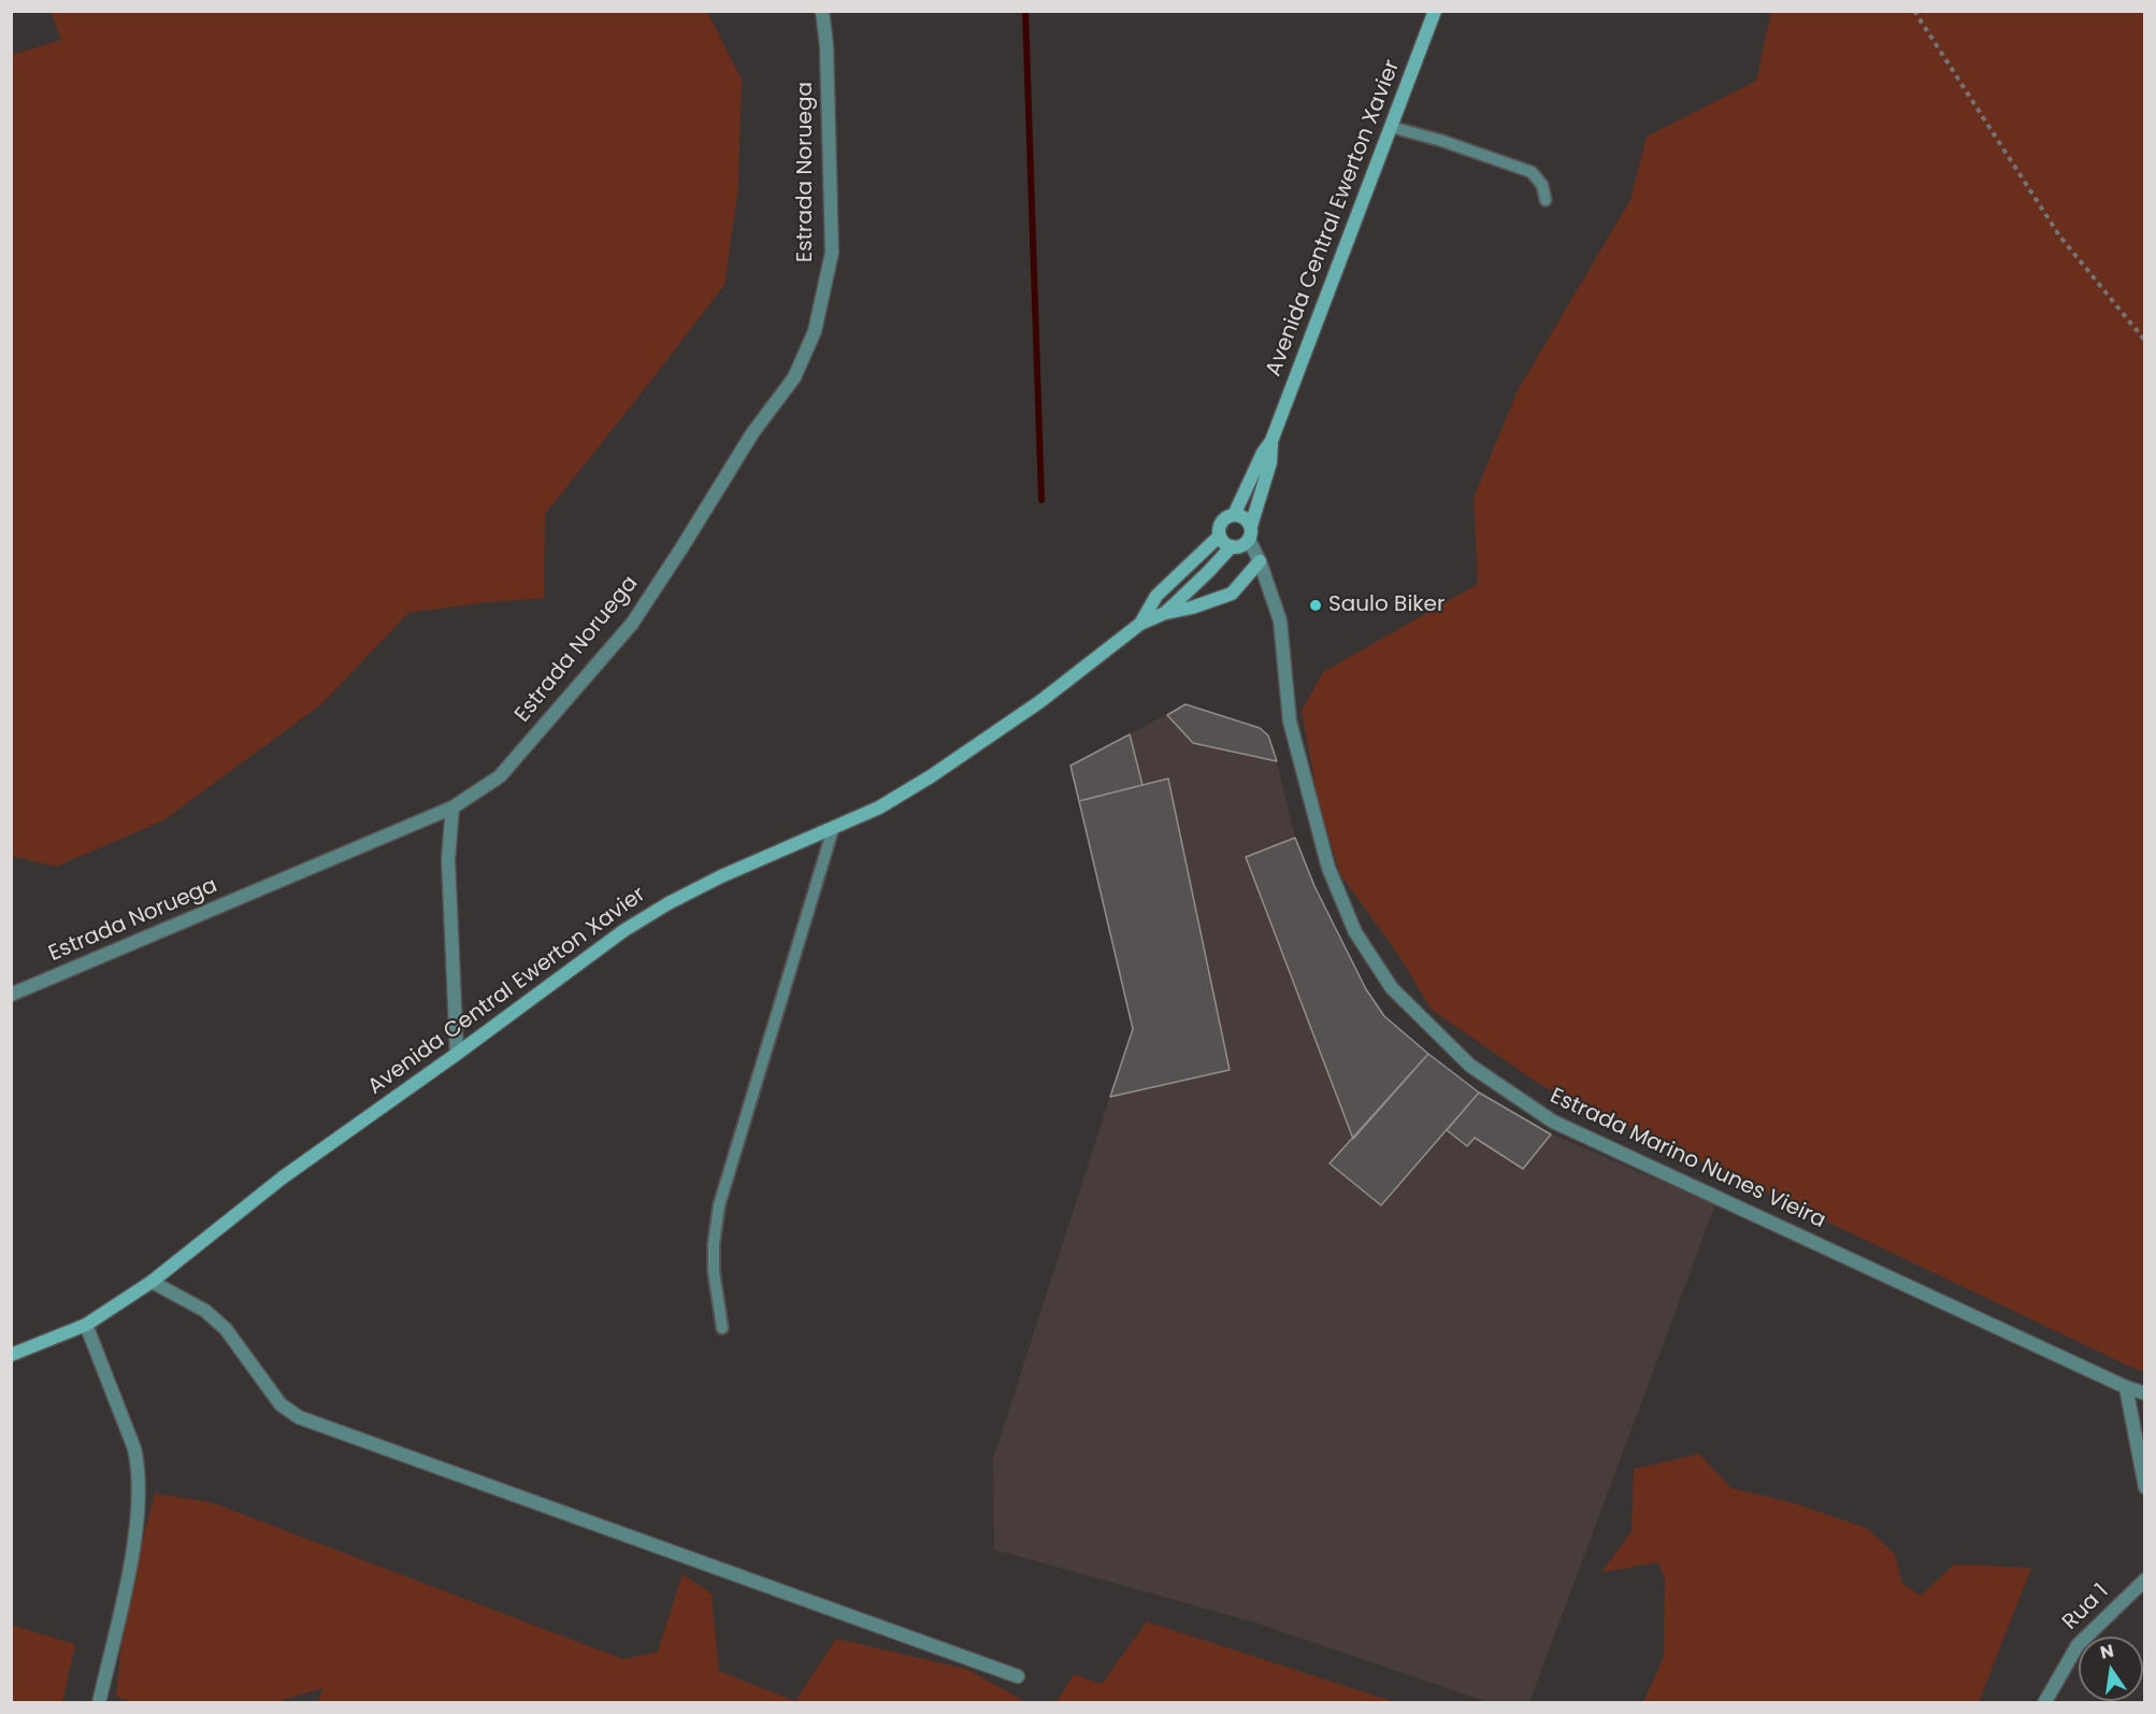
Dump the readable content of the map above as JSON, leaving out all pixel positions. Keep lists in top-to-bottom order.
{
  "streets": {
    "main road": ["Avenida Central Ewerton Xavier"],
    "street": ["Estrada Noruega", "Estrada Marino Nunes Vieira", "Rua 1"]
  },
  "crossings": [
    ["Avenida Central Ewerton Xavier", "Estrada Marino Nunes Vieira"]
  ],
  "places": ["Saulo Biker"],
  "north": "top"
}
